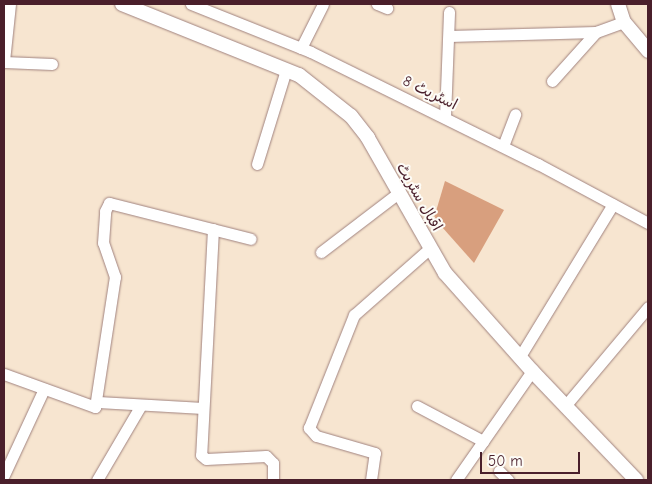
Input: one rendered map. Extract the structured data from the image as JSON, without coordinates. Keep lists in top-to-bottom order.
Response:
{
  "streets": {
    "street": ["اسٹریٹ 8", "اقبال سٹریٹ"]
  },
  "scale_bar": "50 m"
}
